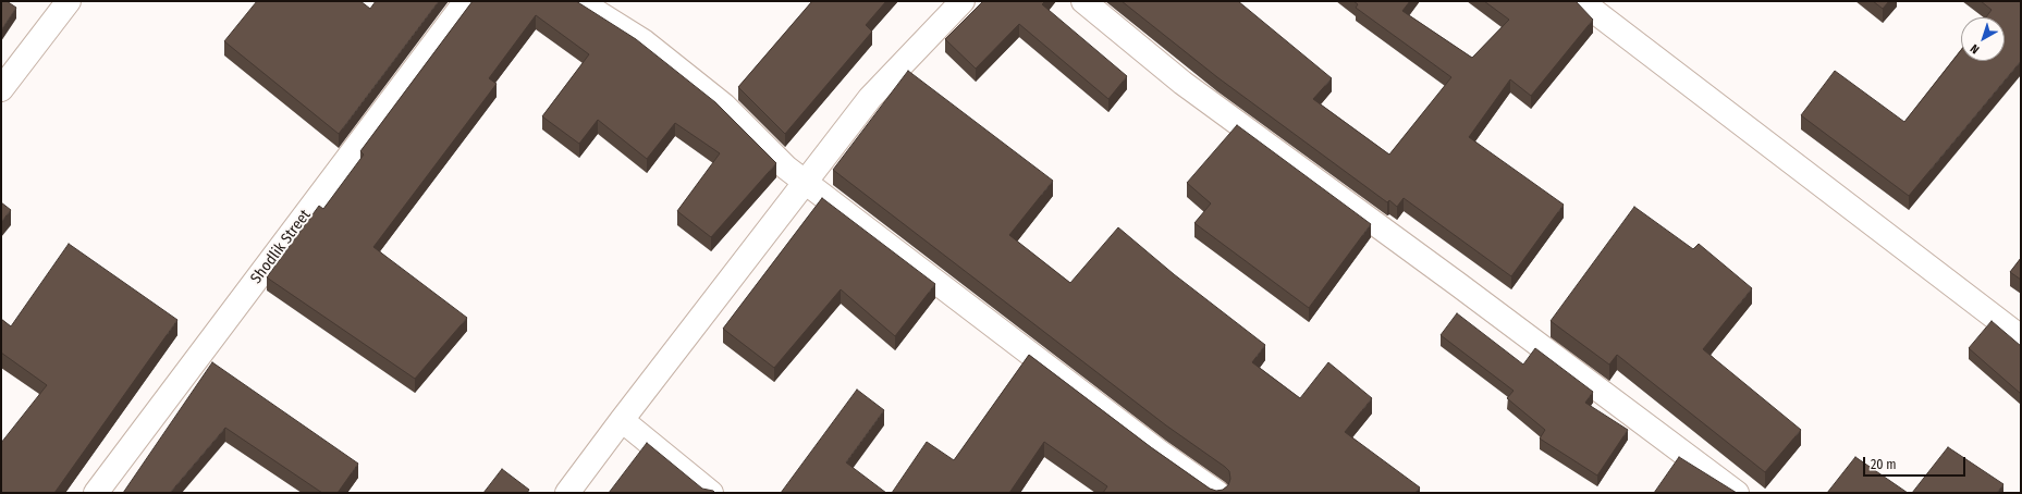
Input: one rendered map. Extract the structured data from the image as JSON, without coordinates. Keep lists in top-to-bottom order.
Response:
{
  "streets": {
    "street": ["Shodlik Street"]
  },
  "scale_bar": "20 m",
  "north": "bottom left"
}
